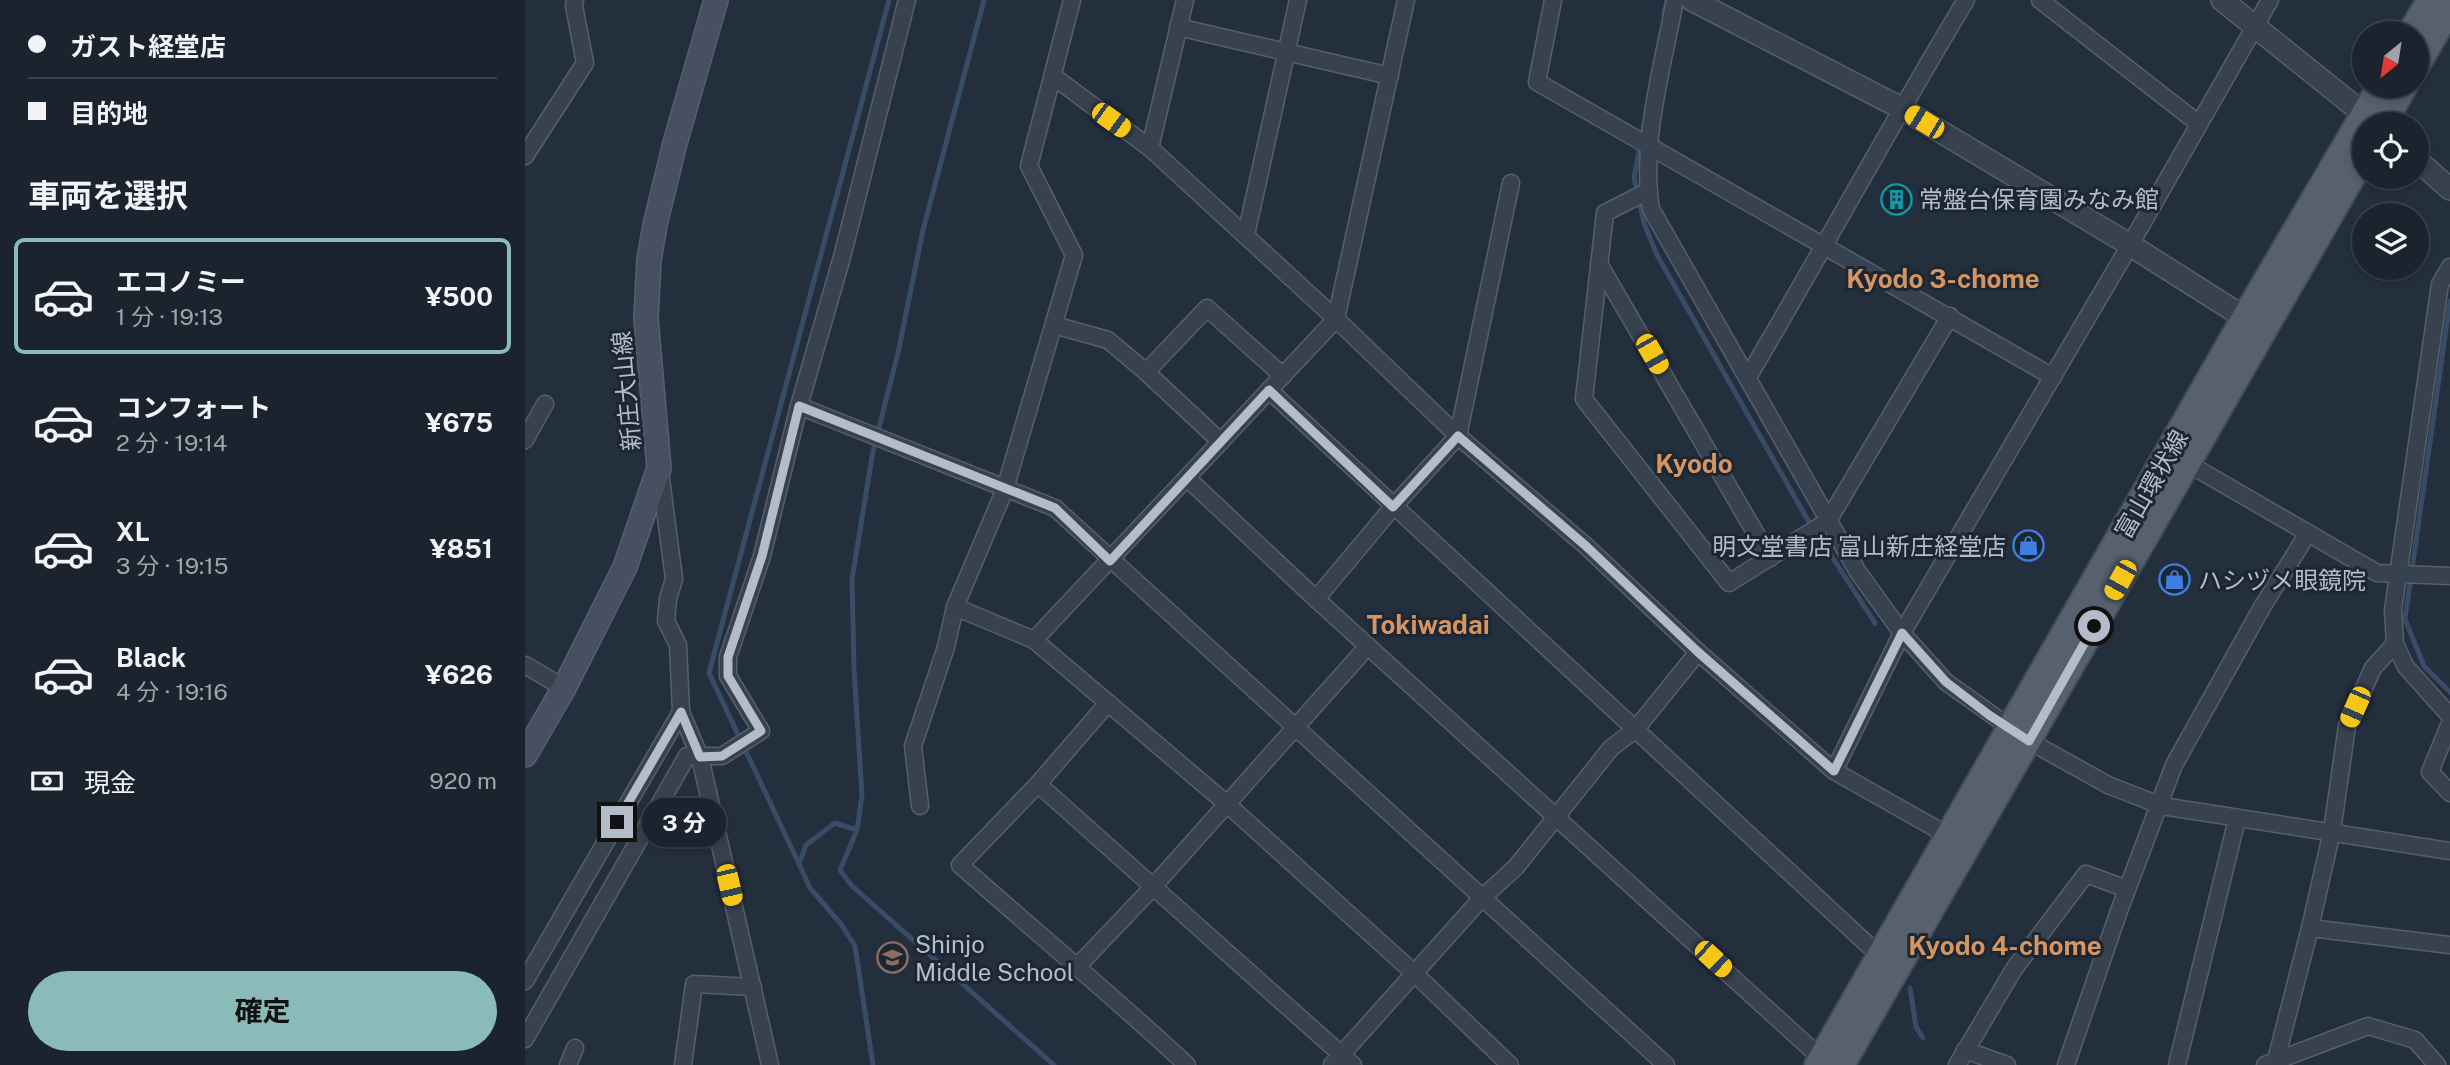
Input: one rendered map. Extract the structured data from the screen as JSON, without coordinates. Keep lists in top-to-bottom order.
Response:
{
  "streets": {
    "main road": ["新庄大山線", "富山環状線"]
  },
  "districts": [
    "Kyodo 3-chome",
    "Kyodo",
    "Tokiwadai",
    "Kyodo 4-chome"
  ],
  "places": {
    "building": ["常盤台保育園みなみ館"],
    "shop": ["明文堂書店 富山新庄経堂店", "ハシヅメ眼鏡院"],
    "school or university": ["Shinjo Middle School"]
  },
  "north": "bottom left",
  "page": {
    "banner": ["ガスト経堂店", "目的地"],
    "heading": "車両を選択",
    "list": [
      {
        "name": "エコノミー",
        "note": "1 分 · 19:13",
        "value": "¥500"
      },
      {
        "name": "コンフォート",
        "note": "2 分 · 19:14",
        "value": "¥675"
      },
      {
        "name": "XL",
        "note": "3 分 · 19:15",
        "value": "¥851"
      },
      {
        "name": "Black",
        "note": "4 分 · 19:16",
        "value": "¥626"
      }
    ],
    "pay": ["現金", "920 m"],
    "bubble": "3 分",
    "buttons": "確定"
  }
}
